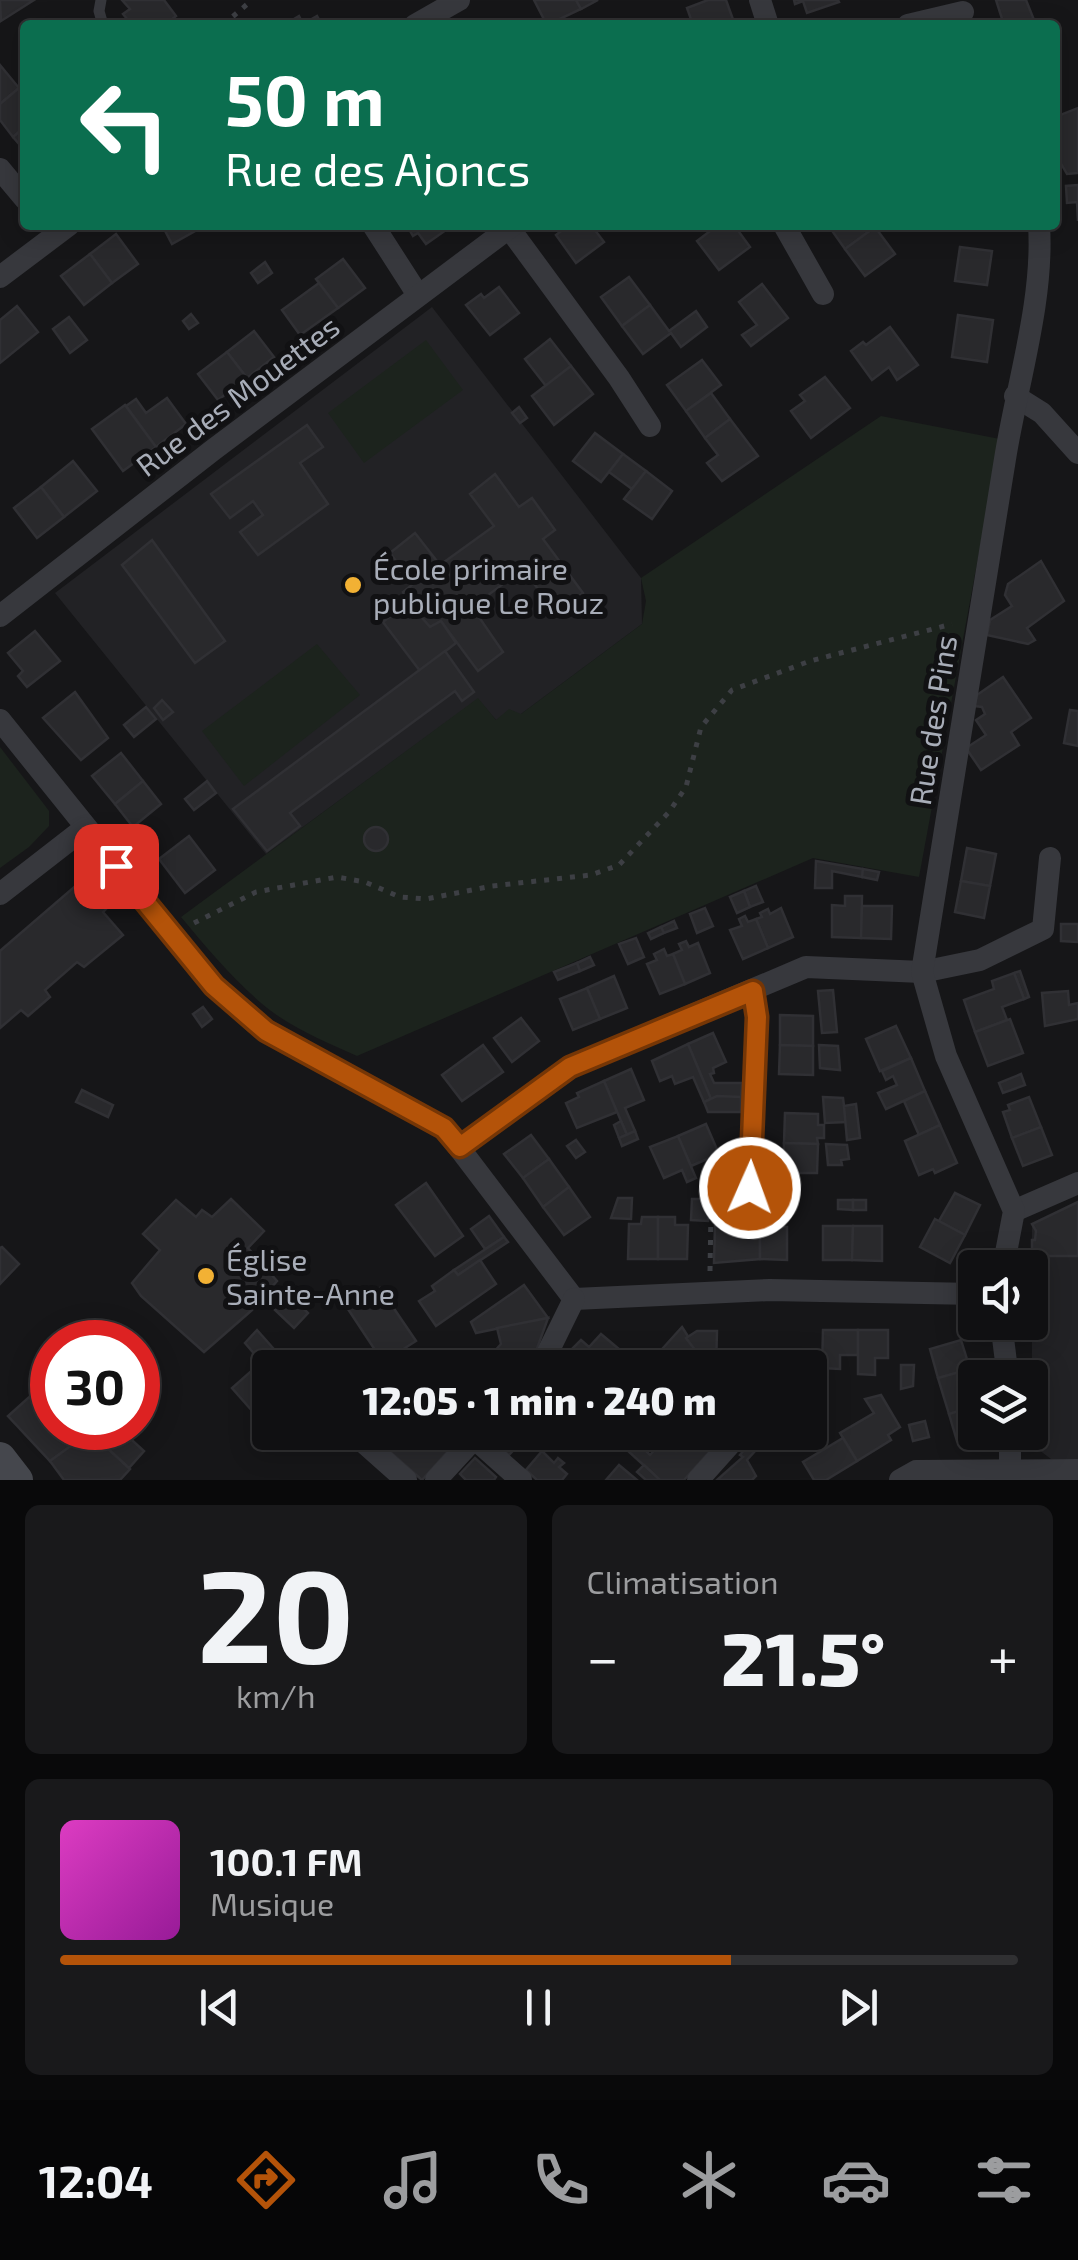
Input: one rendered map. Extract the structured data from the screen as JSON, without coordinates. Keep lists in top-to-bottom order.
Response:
{
  "streets": {
    "street": ["Rue des Mouettes", "Rue des Pins"]
  },
  "places": ["École primaire publique Le Rouz", "Église Sainte-Anne"],
  "page": {
    "turn": ["50 m", "Rue des Ajoncs"],
    "limit": "30",
    "trip": "12:05 · 1 min · 240 m",
    "tile": [
      ["20", "km/h"],
      "Climatisation"
    ],
    "heat": ["−", "21.5°", "+"],
    "song": ["100.1 FM", "Musique"],
    "tabs": "12:04"
  }
}
